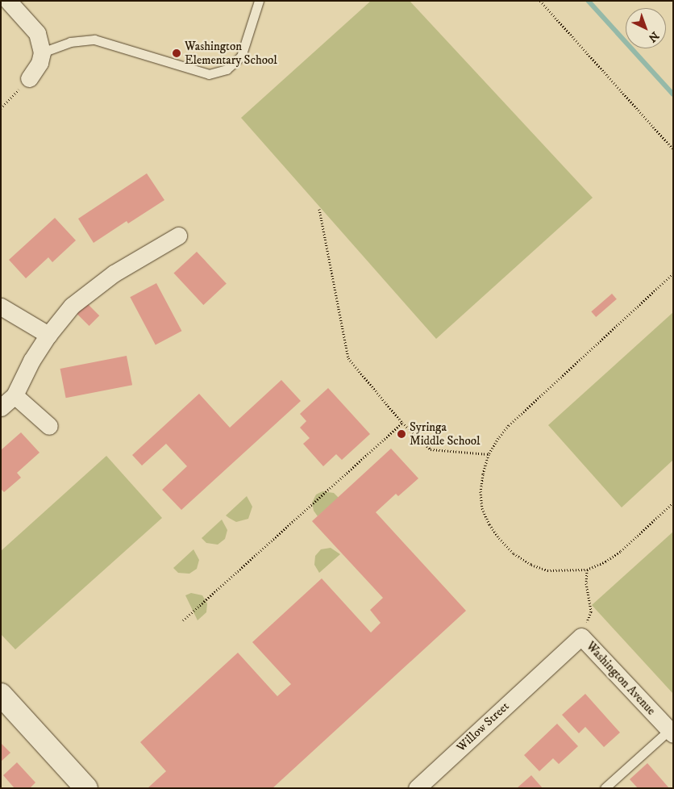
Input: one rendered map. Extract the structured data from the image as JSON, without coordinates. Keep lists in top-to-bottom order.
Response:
{
  "streets": {
    "street": ["Washington Avenue", "Willow Street"]
  },
  "crossings": [
    ["Washington Avenue", "Willow Street"]
  ],
  "places": ["Washington Elementary School", "Syringa Middle School"],
  "north": "bottom right"
}
